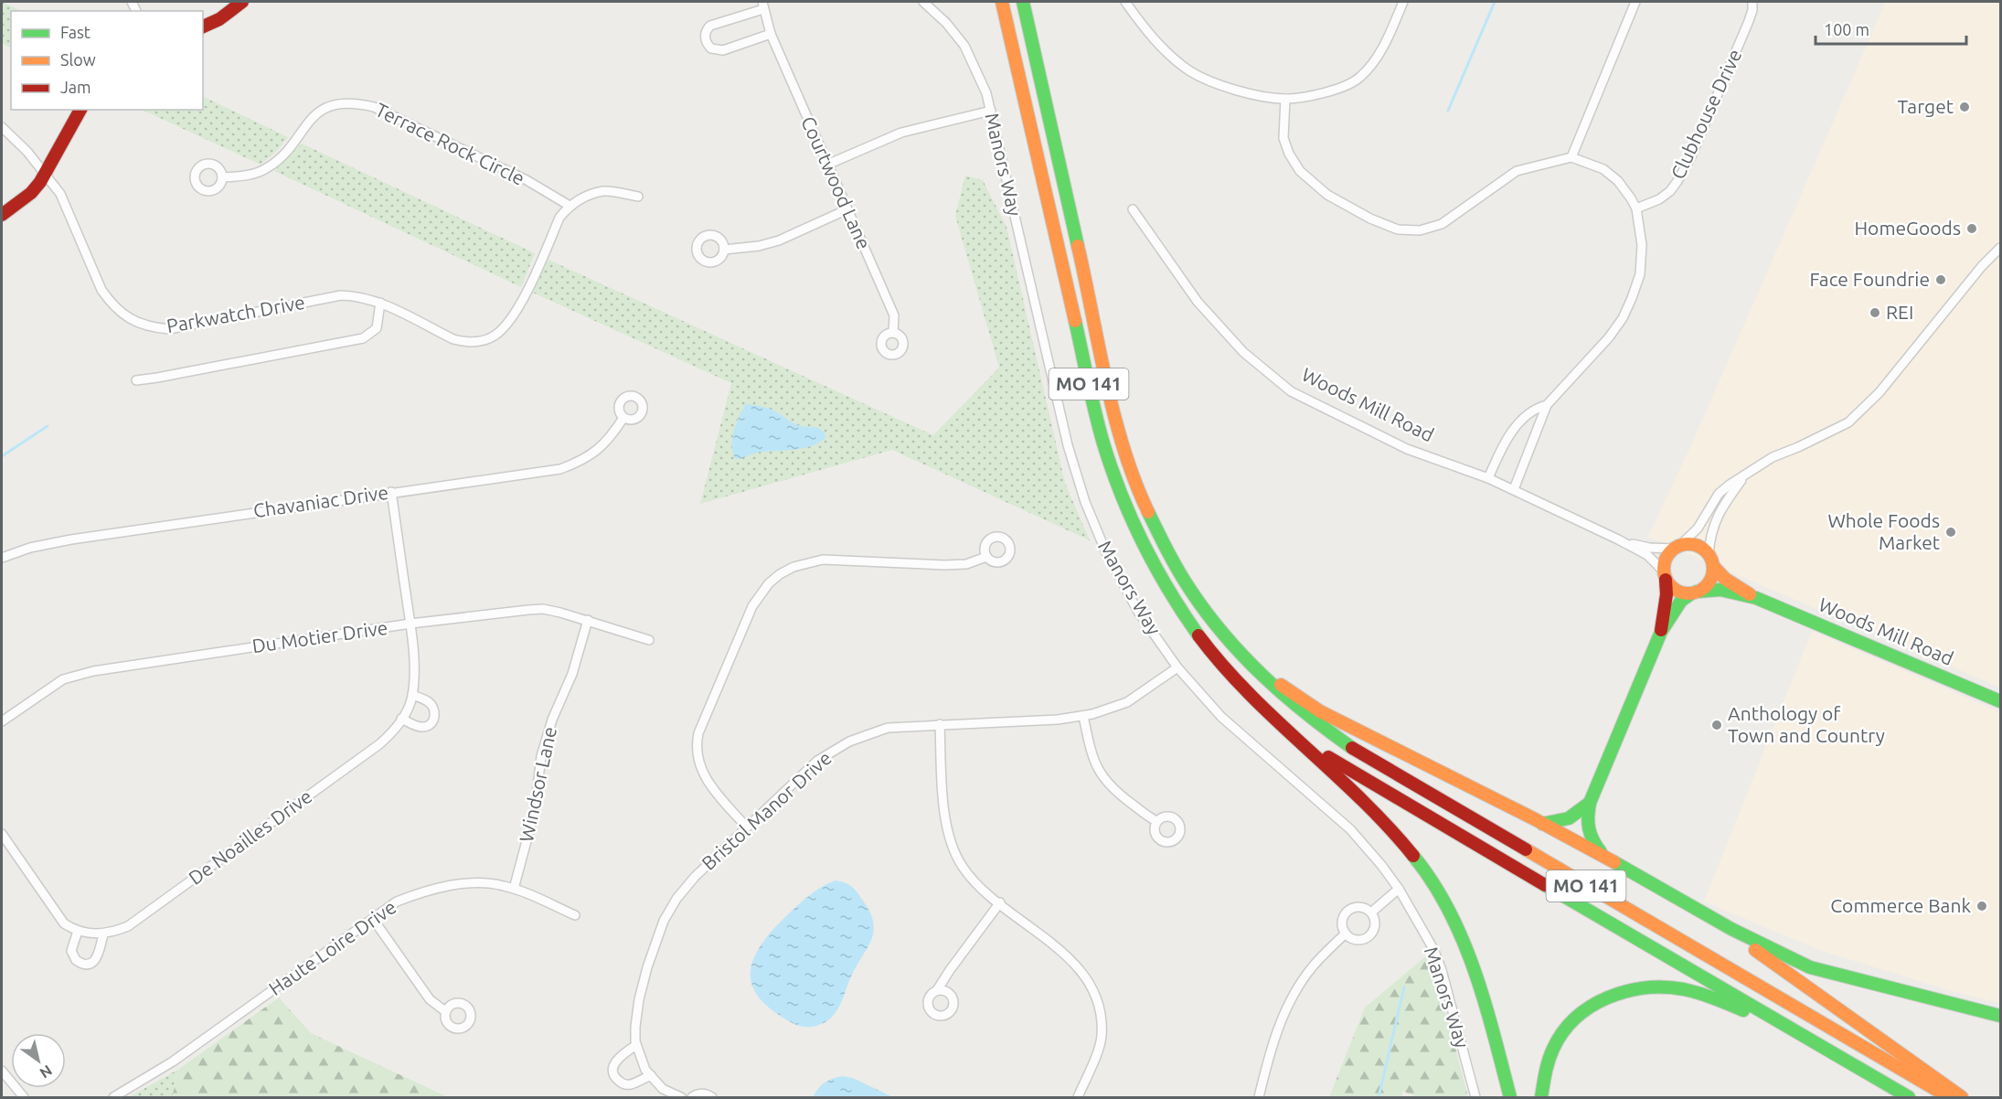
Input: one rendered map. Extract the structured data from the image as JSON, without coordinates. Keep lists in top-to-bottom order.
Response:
{
  "streets": {
    "main road": ["MO 141", "Woods Mill Road"],
    "street": [
      "Clubhouse Drive",
      "Terrace Rock Circle",
      "Manors Way",
      "Courtwood Lane",
      "Parkwatch Drive",
      "Chavaniac Drive",
      "Du Motier Drive",
      "Windsor Lane",
      "Bristol Manor Drive",
      "De Noailles Drive",
      "Haute Loire Drive"
    ]
  },
  "crossings": [
    ["Terrace Rock Circle", "Parkwatch Drive"],
    ["Manors Way", "Bristol Manor Drive"],
    ["Chavaniac Drive", "De Noailles Drive"],
    ["Du Motier Drive", "Windsor Lane"],
    ["Du Motier Drive", "De Noailles Drive"],
    ["Windsor Lane", "Haute Loire Drive"]
  ],
  "places": [
    "Target",
    "HomeGoods",
    "Face Foundrie",
    "REI",
    "Whole Foods Market",
    "Anthology of Town and Country",
    "Commerce Bank"
  ],
  "legend": ["Fast", "Slow", "Jam"],
  "scale_bar": "100 m",
  "north": "bottom right"
}
